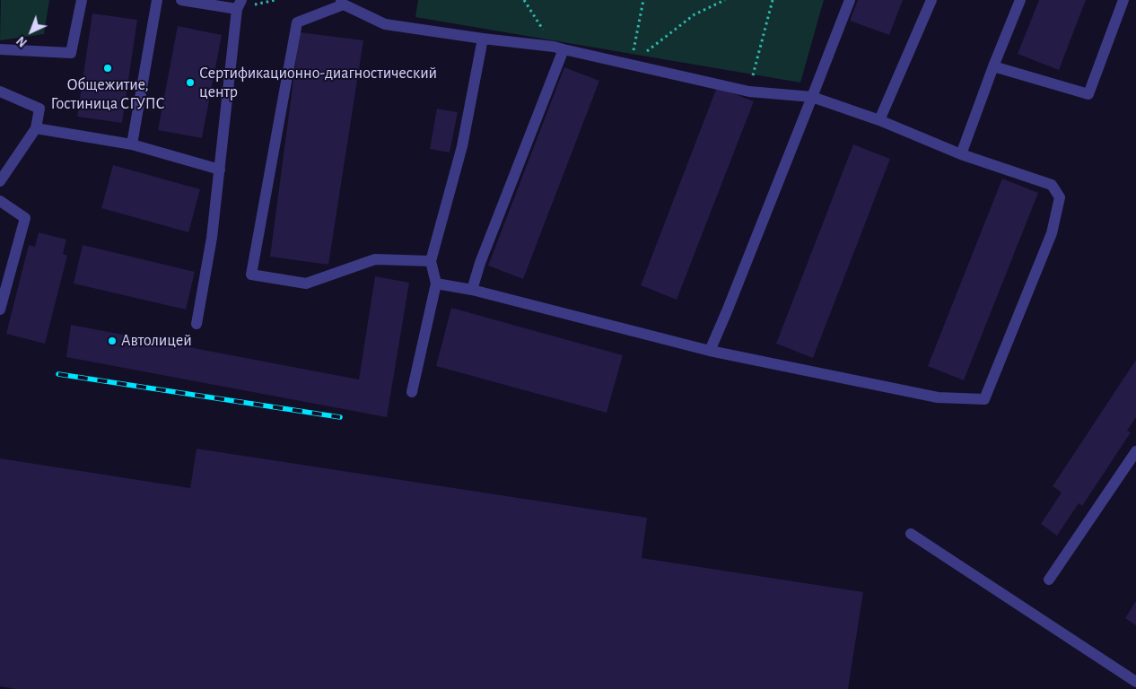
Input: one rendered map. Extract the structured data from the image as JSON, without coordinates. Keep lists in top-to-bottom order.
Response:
{
  "places": ["Общежитие, Гостиница СГУПС", "Сертификационно-диагностический центр", "Автолицей"],
  "north": "bottom left"
}
